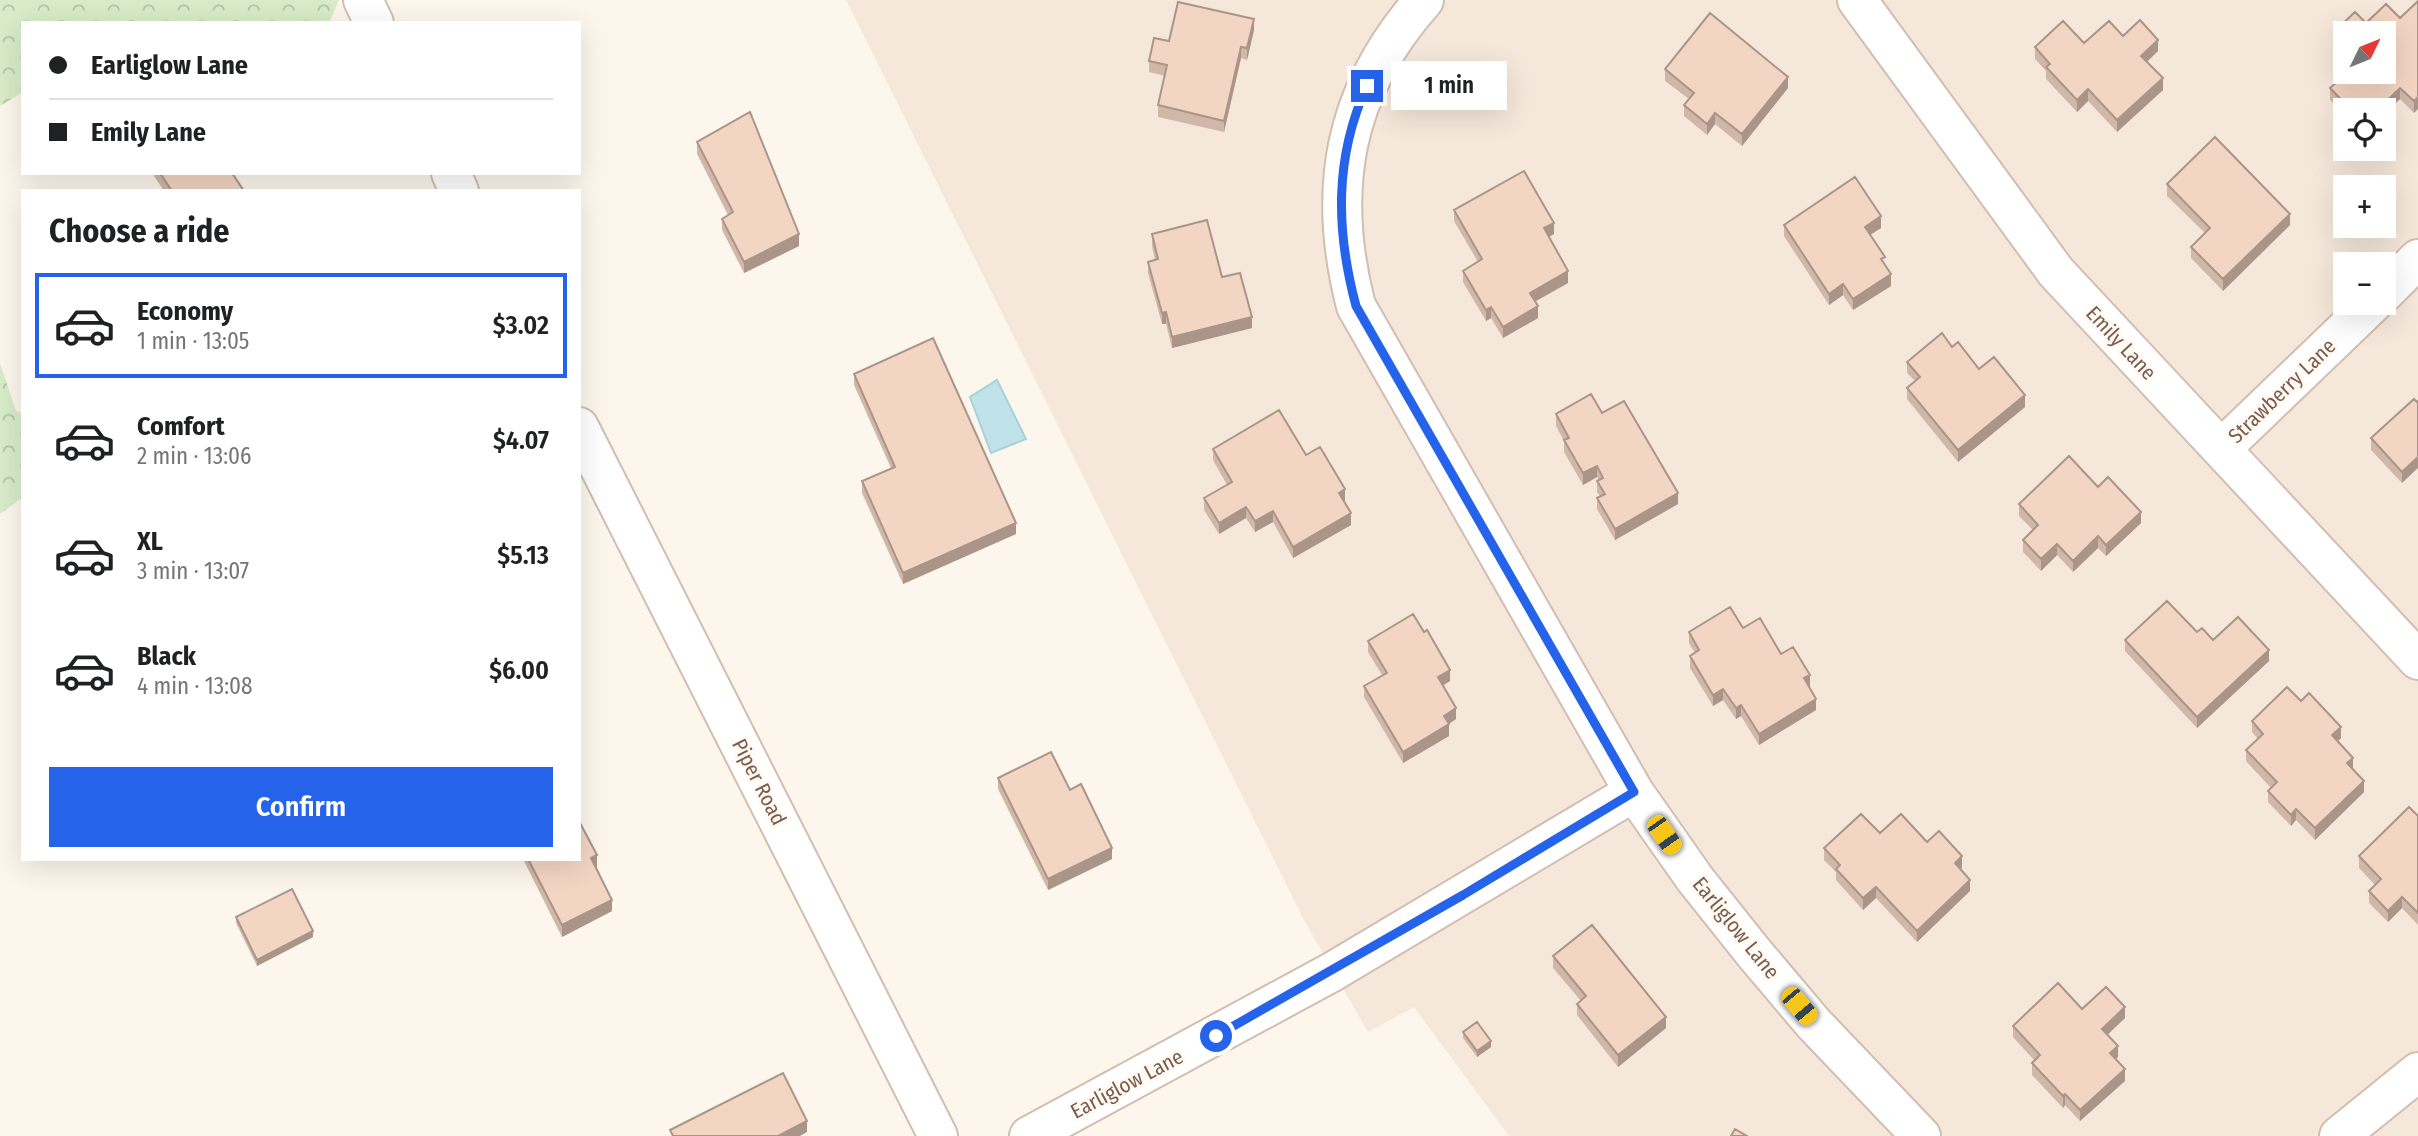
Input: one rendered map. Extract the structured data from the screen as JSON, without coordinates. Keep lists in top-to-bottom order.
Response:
{
  "streets": {
    "street": [
      "Emily Lane",
      "Strawberry Lane",
      "Piper Road",
      "Earliglow Lane"
    ]
  },
  "crossings": [
    ["Emily Lane", "Strawberry Lane"]
  ],
  "north": "top right",
  "page": {
    "map_buttons": ["+", "−"],
    "banner": ["Earliglow Lane", "Emily Lane"],
    "bubble": "1 min",
    "heading": "Choose a ride",
    "list": [
      {
        "name": "Economy",
        "note": "1 min · 13:05",
        "value": "$3.02"
      },
      {
        "name": "Comfort",
        "note": "2 min · 13:06",
        "value": "$4.07"
      },
      {
        "name": "XL",
        "note": "3 min · 13:07",
        "value": "$5.13"
      },
      {
        "name": "Black",
        "note": "4 min · 13:08",
        "value": "$6.00"
      }
    ],
    "buttons": "Confirm"
  }
}
